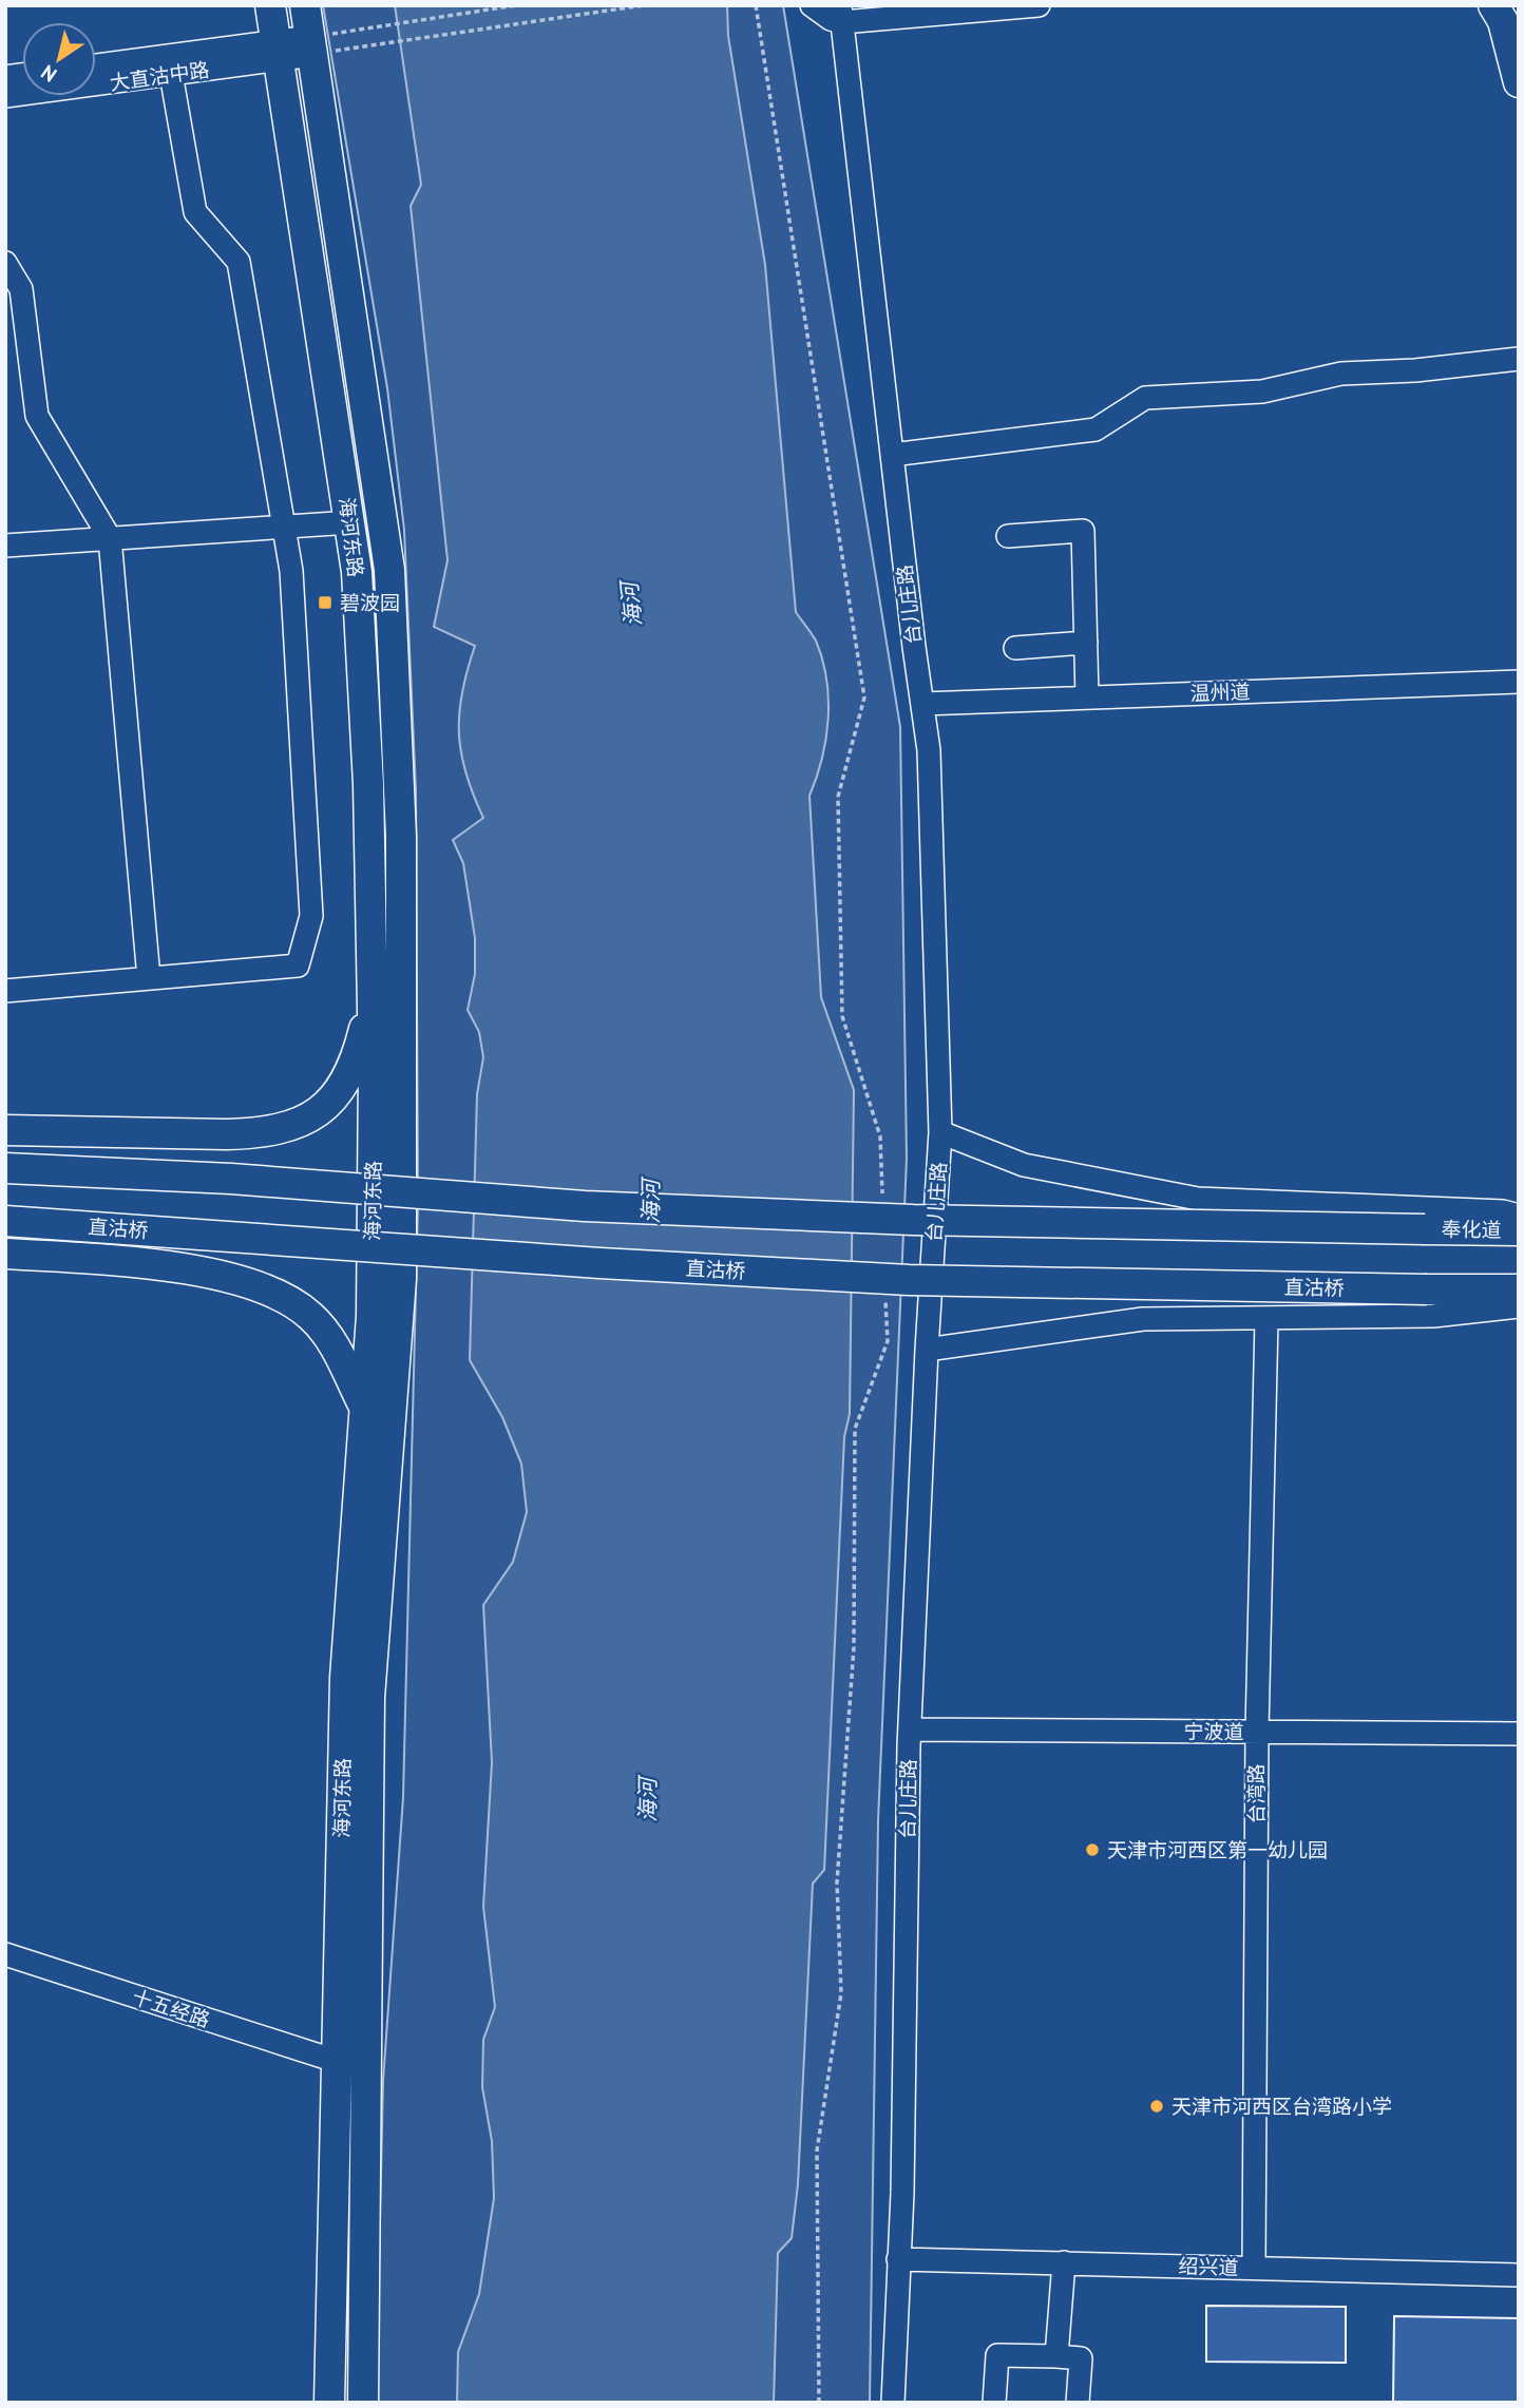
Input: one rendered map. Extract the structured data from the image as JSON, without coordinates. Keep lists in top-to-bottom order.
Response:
{
  "streets": {
    "main road": ["海河东路", "直沽桥", "奉化道"],
    "street": [
      "大直沽中路",
      "台儿庄路",
      "温州道",
      "宁波道",
      "台湾路",
      "十五经路",
      "绍兴道"
    ]
  },
  "crossings": [
    ["大直沽中路", "海河东路"],
    ["海河东路", "十五经路"],
    ["台儿庄路", "温州道"],
    ["台儿庄路", "宁波道"],
    ["台儿庄路", "绍兴道"],
    ["宁波道", "台湾路"],
    ["台湾路", "绍兴道"]
  ],
  "water": ["海河"],
  "places": {
    "transit": ["碧波园"],
    "other": ["天津市河西区第一幼儿园", "天津市河西区台湾路小学"]
  },
  "north": "bottom left"
}
